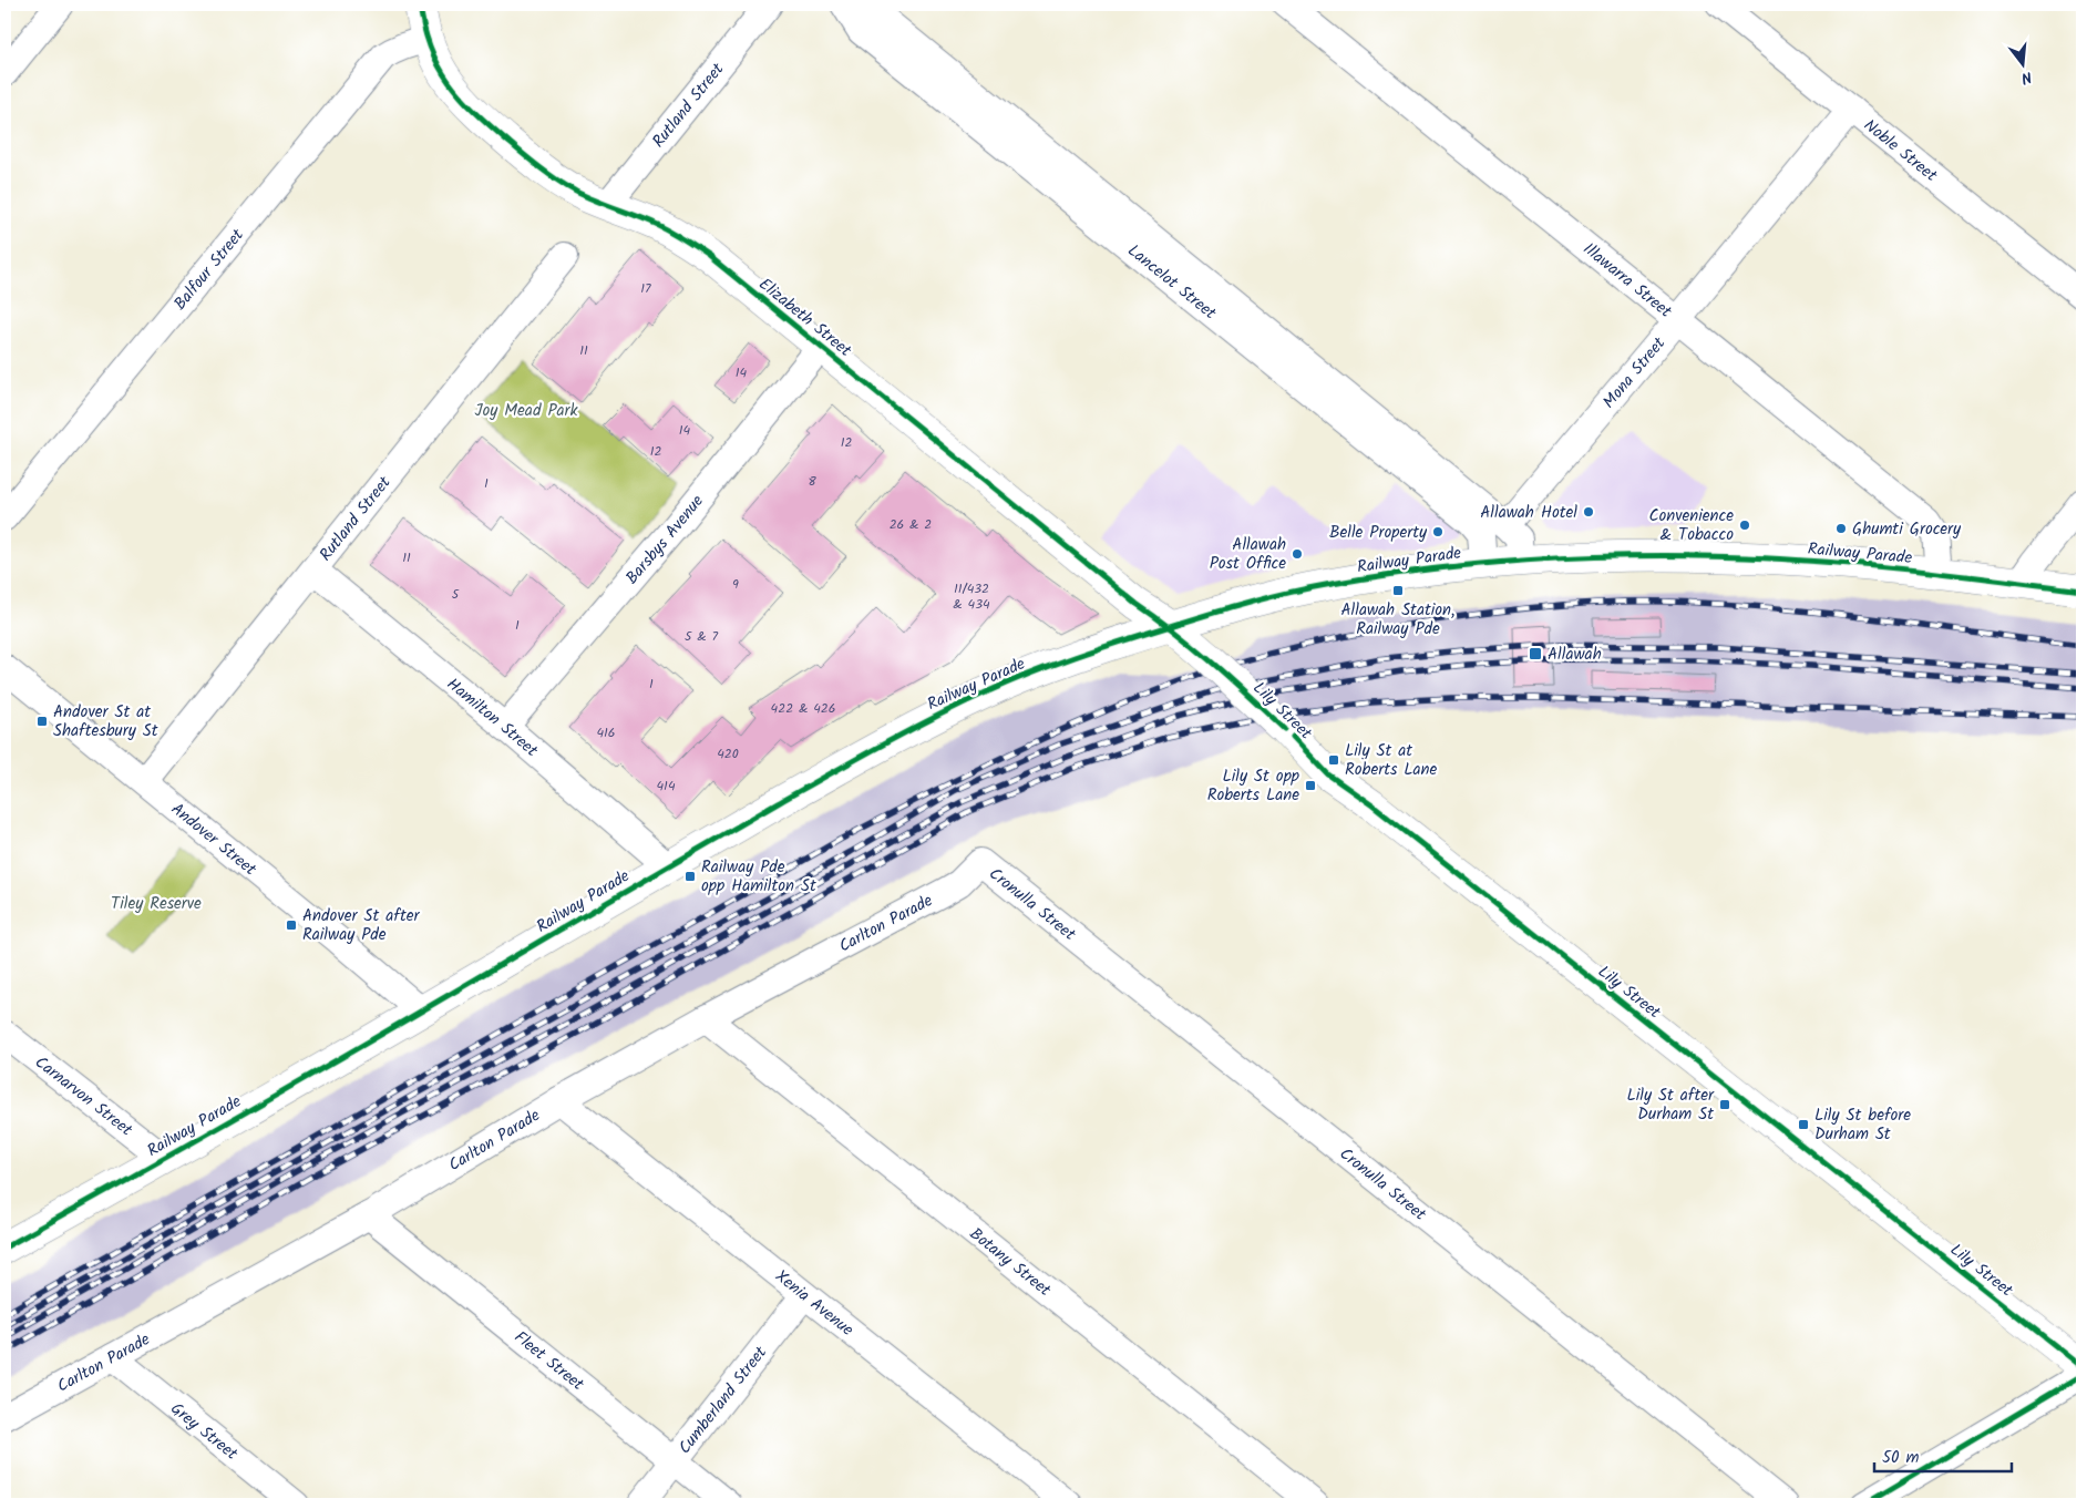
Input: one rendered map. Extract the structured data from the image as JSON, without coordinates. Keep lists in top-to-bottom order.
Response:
{
  "streets": {
    "main road": ["Elizabeth Street", "Railway Parade", "Lily Street"],
    "street": [
      "Rutland Street",
      "Noble Street",
      "Balfour Street",
      "Lancelot Street",
      "Illawarra Street",
      "Mona Street",
      "Barsbys Avenue",
      "Hamilton Street",
      "Andover Street",
      "Cronulla Street",
      "Carlton Parade",
      "Carnarvon Street",
      "Botany Street",
      "Xenia Avenue",
      "Fleet Street",
      "Cumberland Street",
      "Grey Street"
    ]
  },
  "crossings": [
    ["Rutland Street", "Elizabeth Street"],
    ["Rutland Street", "Hamilton Street"],
    ["Rutland Street", "Andover Street"],
    ["Noble Street", "Mona Street"],
    ["Balfour Street", "Elizabeth Street"],
    ["Lancelot Street", "Mona Street"],
    ["Illawarra Street", "Mona Street"],
    ["Illawarra Street", "Railway Parade"],
    ["Elizabeth Street", "Barsbys Avenue"],
    ["Elizabeth Street", "Railway Parade"],
    ["Elizabeth Street", "Lily Street"],
    ["Barsbys Avenue", "Hamilton Street"],
    ["Railway Parade", "Lily Street"],
    ["Railway Parade", "Hamilton Street"],
    ["Railway Parade", "Andover Street"],
    ["Railway Parade", "Carnarvon Street"],
    ["Cronulla Street", "Carlton Parade"],
    ["Carlton Parade", "Botany Street"],
    ["Carlton Parade", "Xenia Avenue"],
    ["Carlton Parade", "Fleet Street"],
    ["Carlton Parade", "Grey Street"],
    ["Xenia Avenue", "Cumberland Street"],
    ["Fleet Street", "Cumberland Street"]
  ],
  "parks": ["Joy Mead Park", "Tiley Reserve"],
  "places": {
    "other": [
      "Allawah Hotel",
      "Convenience & Tobacco",
      "Ghumti Grocery",
      "Belle Property",
      "Allawah Post Office"
    ],
    "transit": [
      "Allawah Station, Railway Pde",
      "Allawah",
      "Andover St at Shaftesbury St",
      "Lily St at Roberts Lane",
      "Lily St opp Roberts Lane",
      "Railway Pde opp Hamilton St",
      "Andover St after Railway Pde",
      "Lily St after Durham St",
      "Lily St before Durham St"
    ]
  },
  "house_numbers": [
    "17",
    "11",
    "14",
    "14",
    "12",
    "12",
    "8",
    "1",
    "26 & 2",
    "11",
    "9",
    "11/432 & 434",
    "5",
    "1",
    "5 & 7",
    "1",
    "422 & 426",
    "416",
    "420",
    "414"
  ],
  "scale_bar": "50 m",
  "north": "bottom"
}
